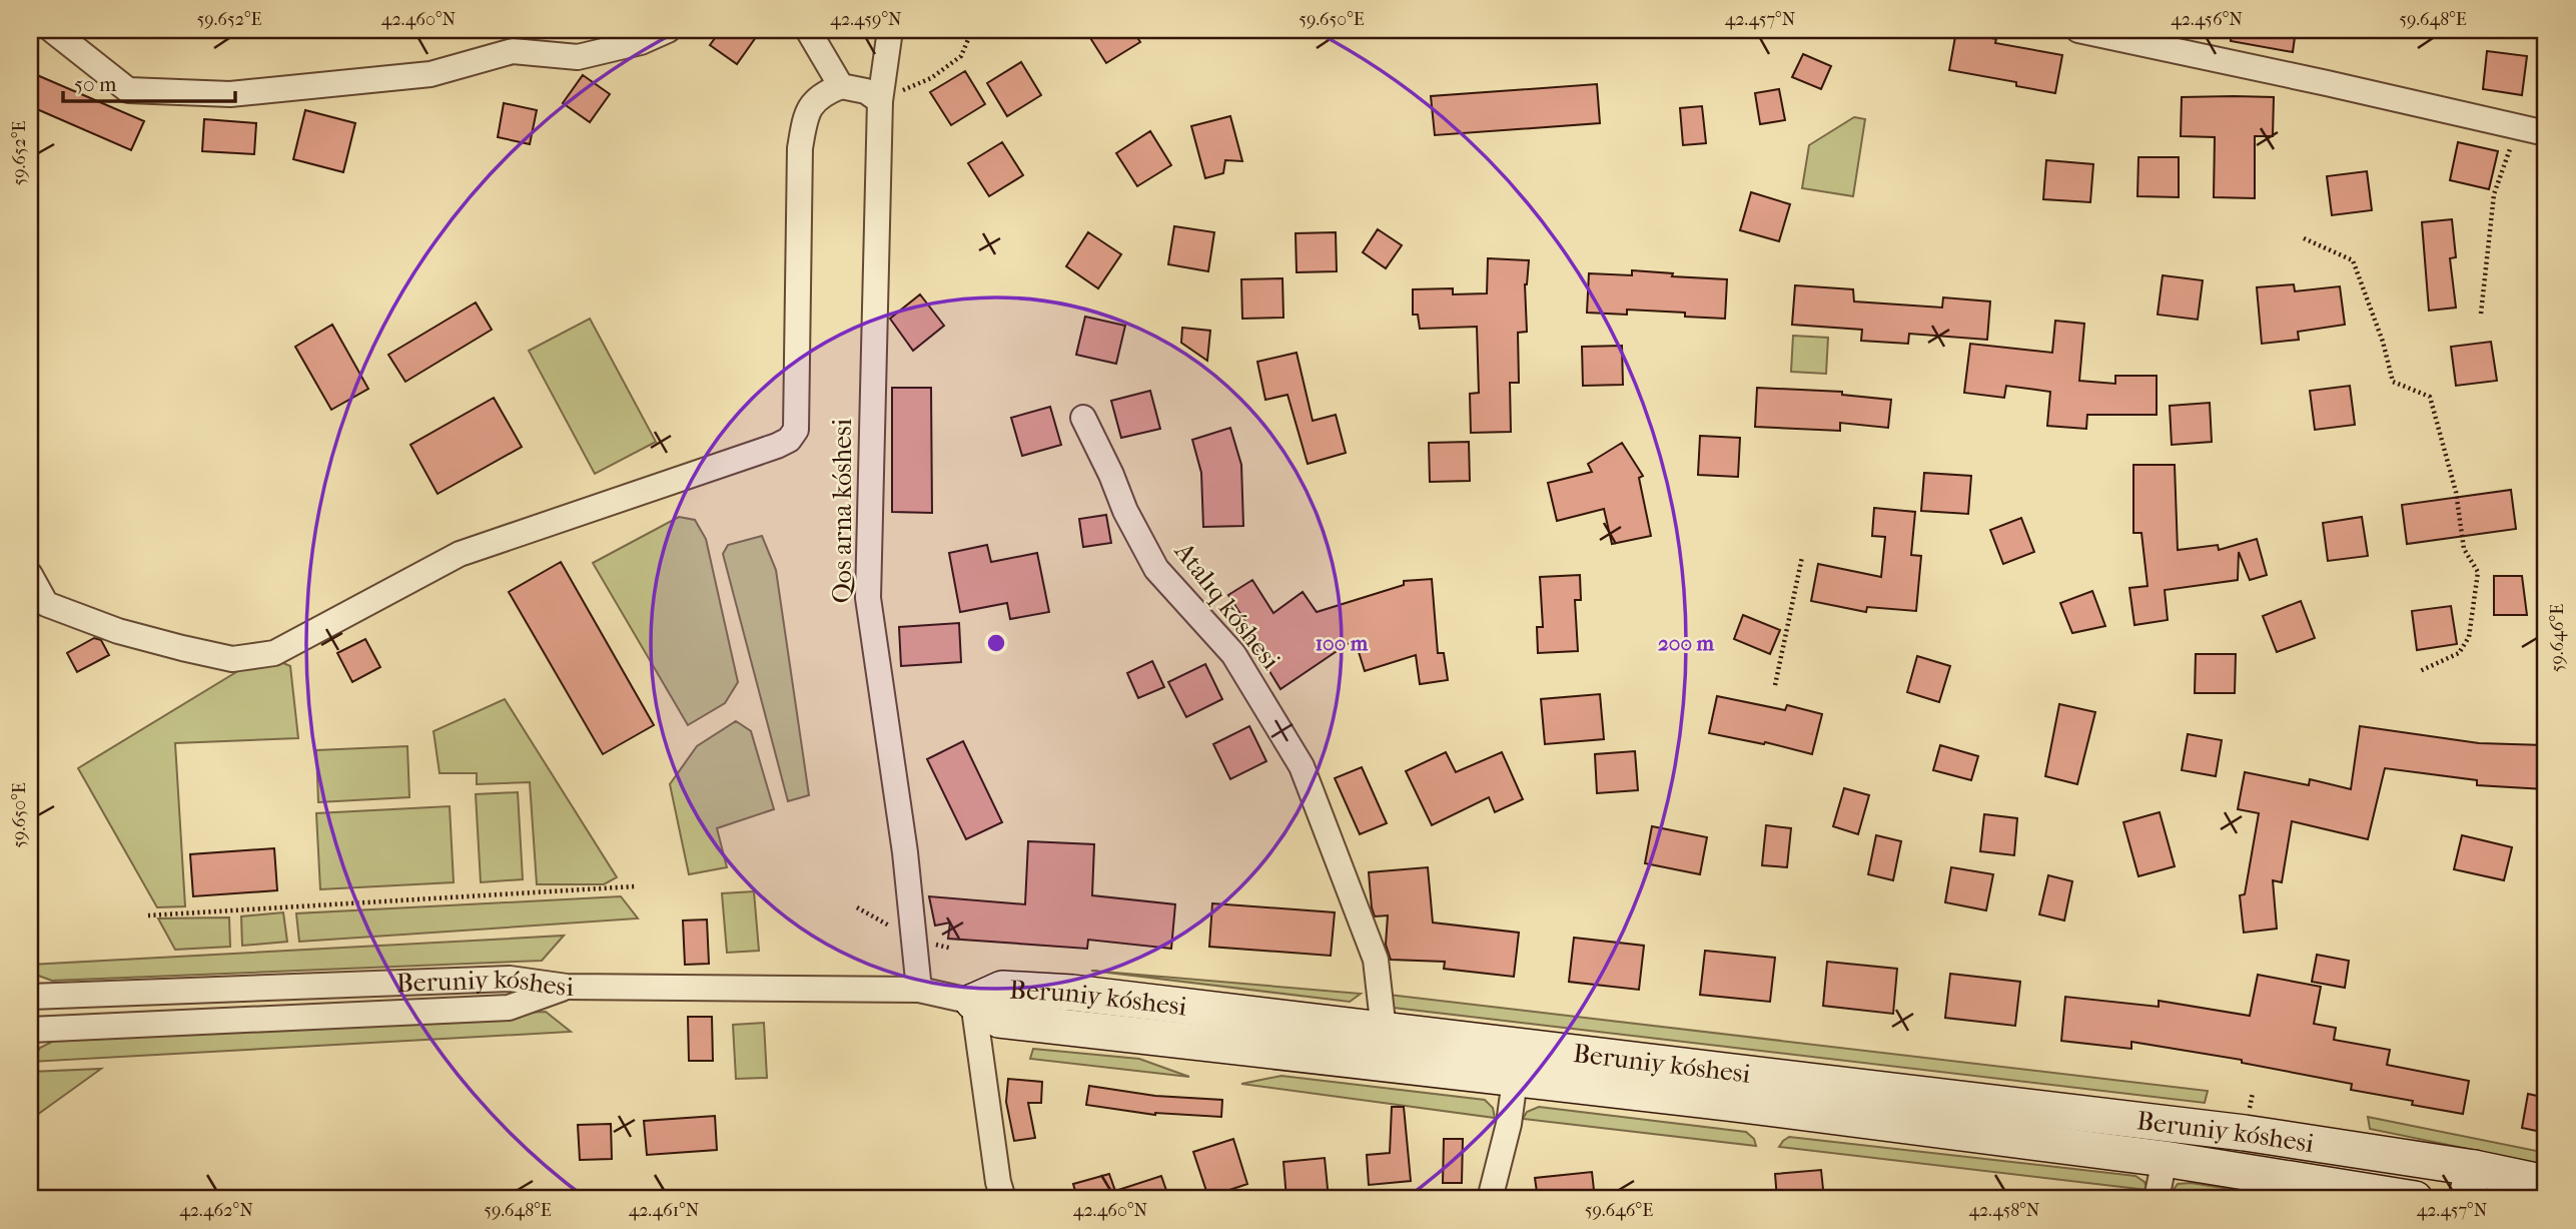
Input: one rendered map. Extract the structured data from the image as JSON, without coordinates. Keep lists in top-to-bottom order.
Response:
{
  "streets": {
    "street": ["Qos arna kóshesi", "Atalıq kóshesi", "Beruniy kóshesi"]
  },
  "crossings": [
    ["Atalıq kóshesi", "Beruniy kóshesi"]
  ],
  "scale_bar": "50 m",
  "coordinates": [
    "59.652°E",
    "42.460°N",
    "42.459°N",
    "59.650°E",
    "42.457°N",
    "42.456°N",
    "59.648°E",
    "59.646°E",
    "42.462°N",
    "42.461°N",
    "42.458°N"
  ],
  "rings": ["100 m", "200 m"]
}
